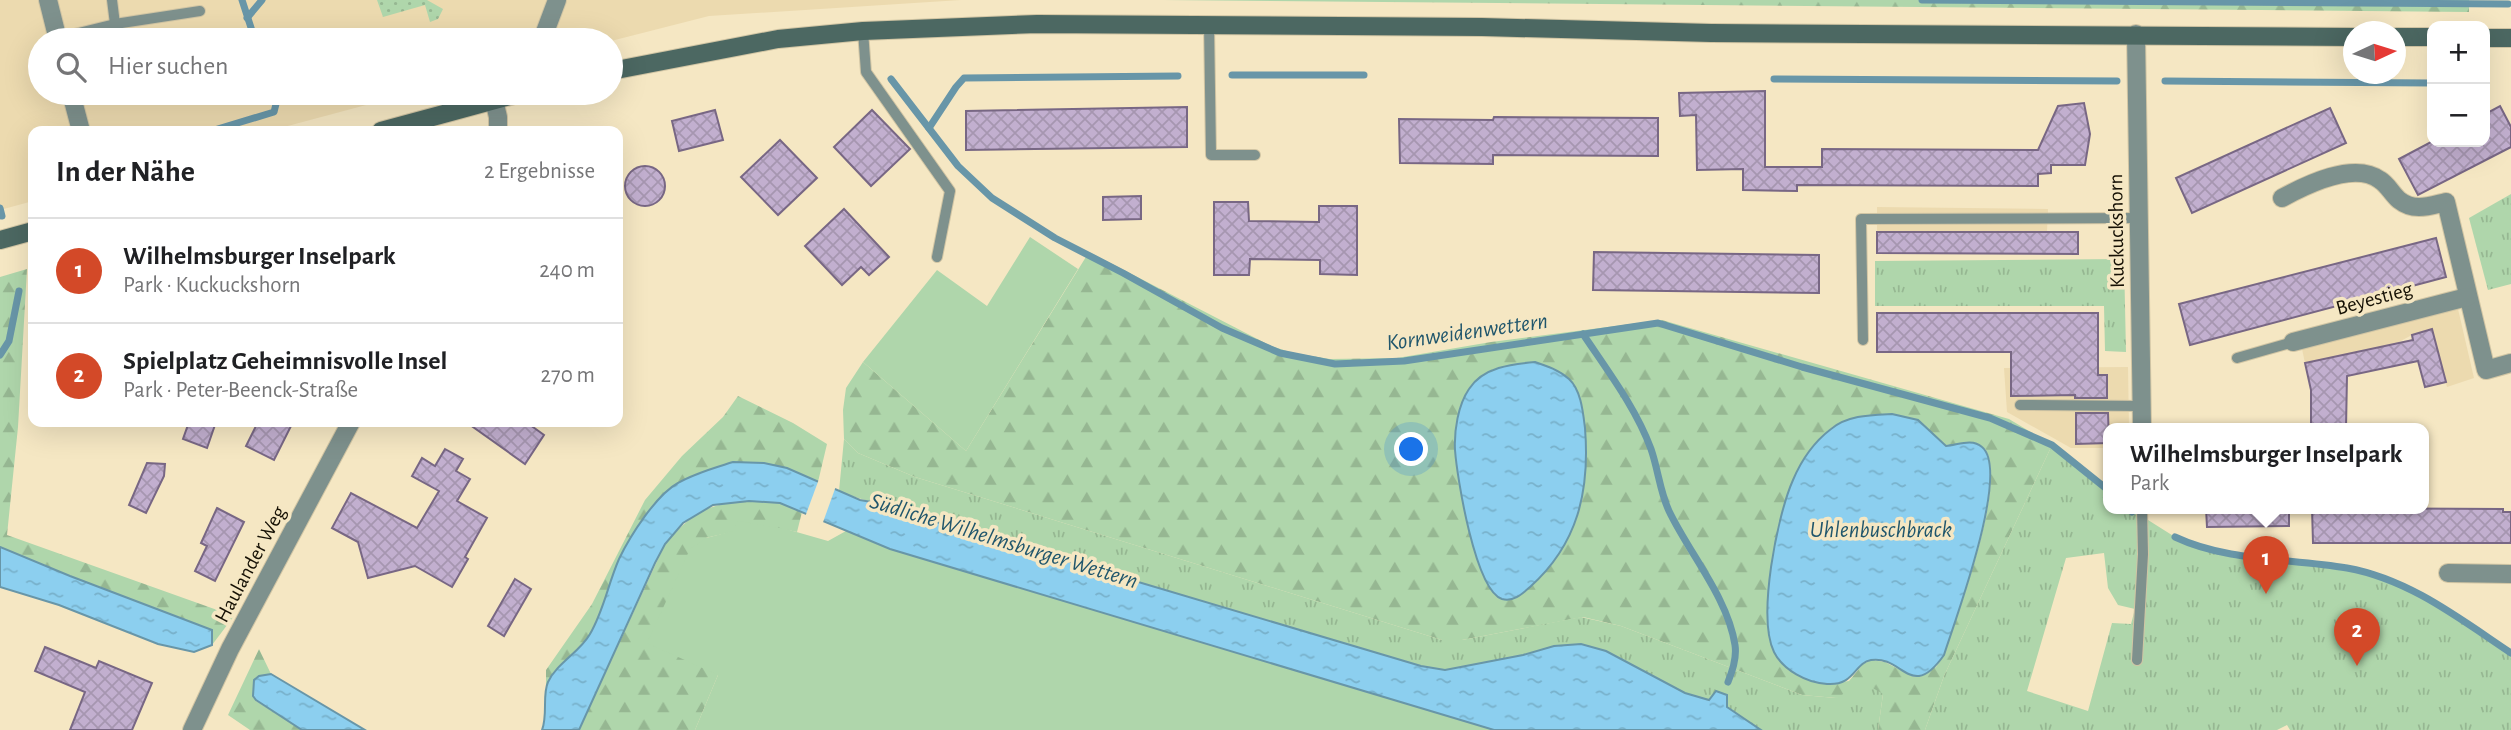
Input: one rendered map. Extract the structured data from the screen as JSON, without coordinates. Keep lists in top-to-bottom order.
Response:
{
  "streets": {
    "street": ["Kuckuckshorn", "Beyestieg", "Haulander Weg"]
  },
  "water": ["Kornweidenwettern", "Uhlenbuschbrack", "Südliche Wilhelmsburger Wettern"],
  "north": "right",
  "page": {
    "map_buttons": ["+", "−"],
    "search": "Hier suchen",
    "heading": ["In der Nähe", "2 Ergebnisse"],
    "list": [
      {
        "mark": "1",
        "name": "Wilhelmsburger Inselpark",
        "note": "Park · Kuckuckshorn",
        "value": "240 m"
      },
      {
        "mark": "2",
        "name": "Spielplatz Geheimnisvolle Insel",
        "note": "Park · Peter-Beenck-Straße",
        "value": "270 m"
      }
    ],
    "popup": ["Wilhelmsburger Inselpark", "Park"],
    "pins": ["1", "2"]
  }
}
